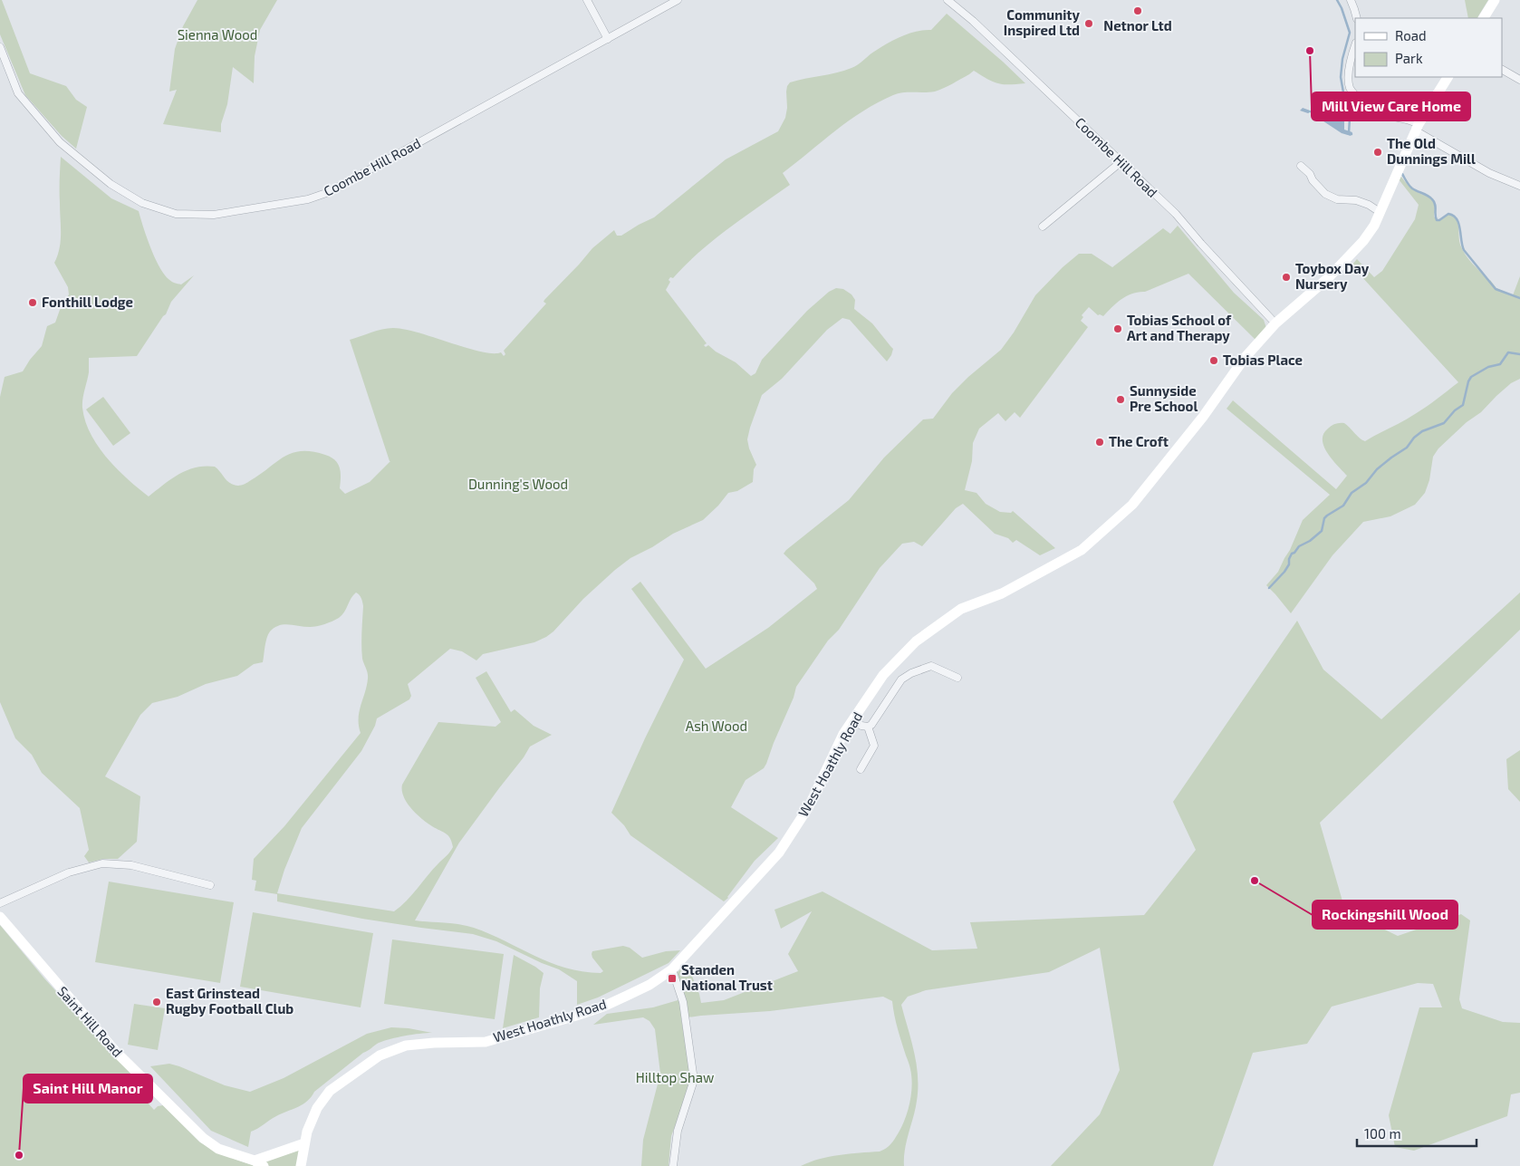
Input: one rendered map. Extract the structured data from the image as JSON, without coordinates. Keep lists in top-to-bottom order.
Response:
{
  "streets": {
    "street": ["Coombe Hill Road", "West Hoathly Road", "Saint Hill Road"]
  },
  "crossings": [
    ["Coombe Hill Road", "West Hoathly Road"]
  ],
  "parks": [
    "Sienna Wood",
    "Dunning's Wood",
    "Ash Wood",
    "Hilltop Shaw"
  ],
  "places": {
    "other": [
      "Netnor Ltd",
      "Community Inspired Ltd",
      "Mill View Care Home",
      "The Old Dunnings Mill",
      "Toybox Day Nursery",
      "Fonthill Lodge",
      "Tobias School of Art and Therapy",
      "Tobias Place",
      "Sunnyside Pre School",
      "The Croft",
      "Rockingshill Wood",
      "East Grinstead Rugby Football Club",
      "Saint Hill Manor"
    ],
    "transit": ["Standen National Trust"]
  },
  "legend": ["Road", "Park"],
  "scale_bar": "100 m"
}
